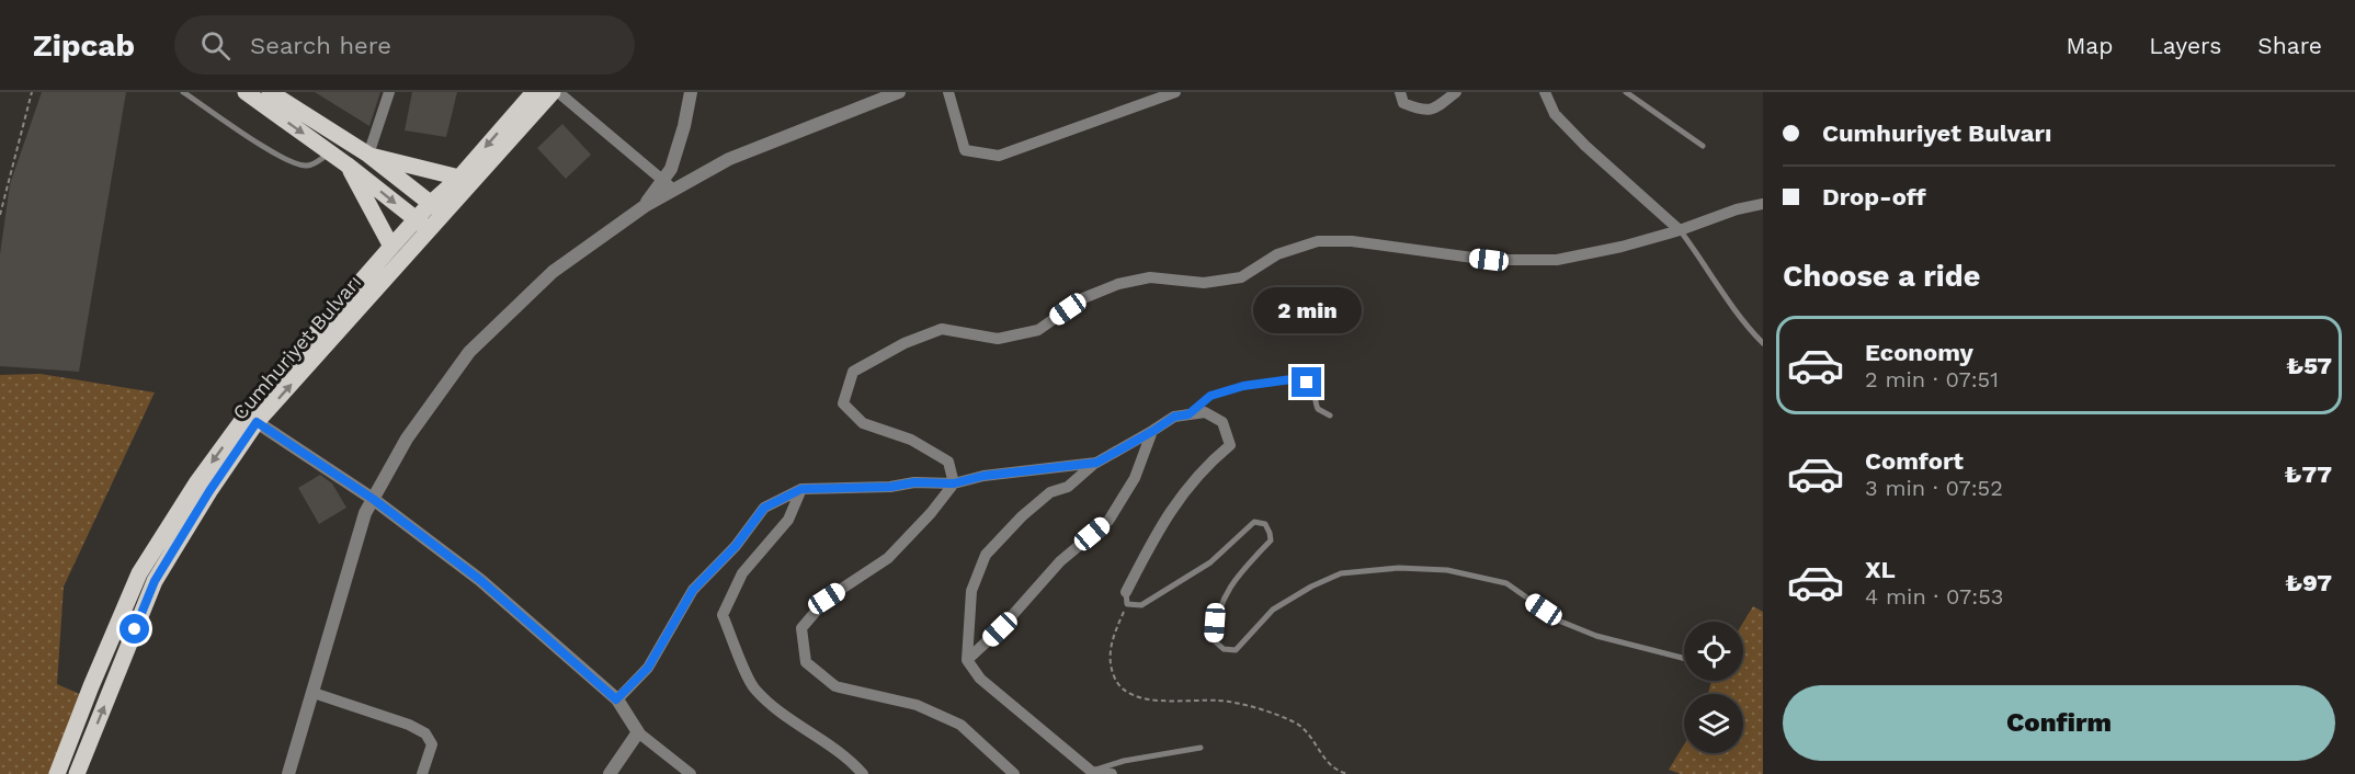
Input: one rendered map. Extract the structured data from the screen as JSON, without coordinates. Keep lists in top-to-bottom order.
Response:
{
  "streets": {
    "main road": ["Cumhuriyet Bulvarı"]
  },
  "page": {
    "header": "Zipcab",
    "search": "Search here",
    "nav": ["Map", "Layers", "Share"],
    "banner": ["Cumhuriyet Bulvarı", "Drop-off"],
    "heading": "Choose a ride",
    "bubble": "2 min",
    "list": [
      {
        "name": "Economy",
        "note": "2 min · 07:51",
        "value": "₺57"
      },
      {
        "name": "Comfort",
        "note": "3 min · 07:52",
        "value": "₺77"
      },
      {
        "name": "XL",
        "note": "4 min · 07:53",
        "value": "₺97"
      }
    ],
    "buttons": "Confirm"
  }
}
